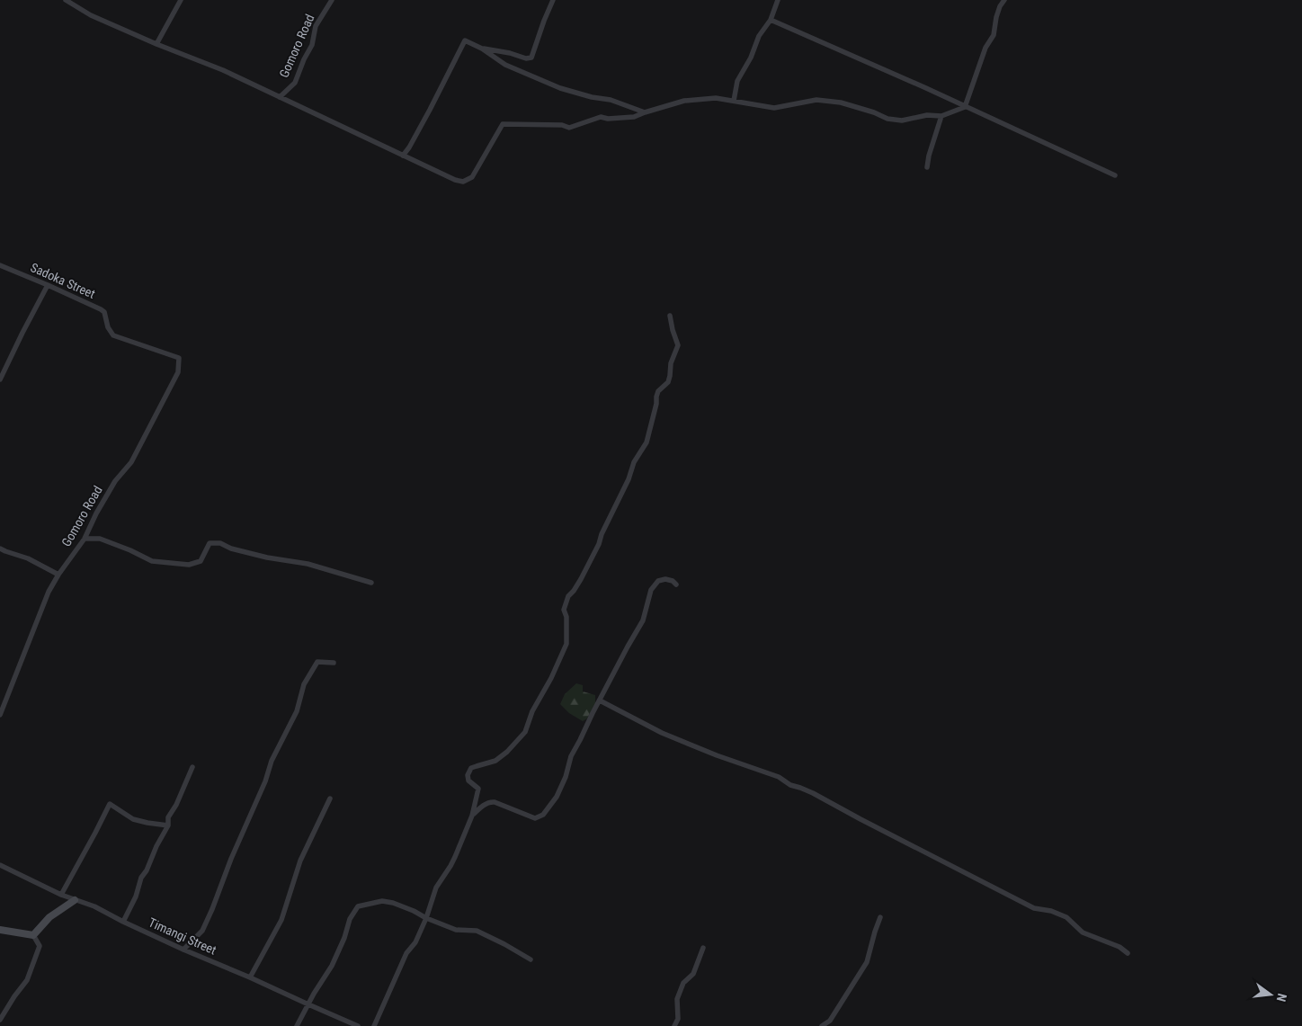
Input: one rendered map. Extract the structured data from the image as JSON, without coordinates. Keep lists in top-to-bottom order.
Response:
{
  "streets": {
    "street": ["Gomoro Road", "Sadoka Street", "Timangi Street"]
  },
  "crossings": [
    ["Gomoro Road", "Sadoka Street"]
  ],
  "north": "right"
}
